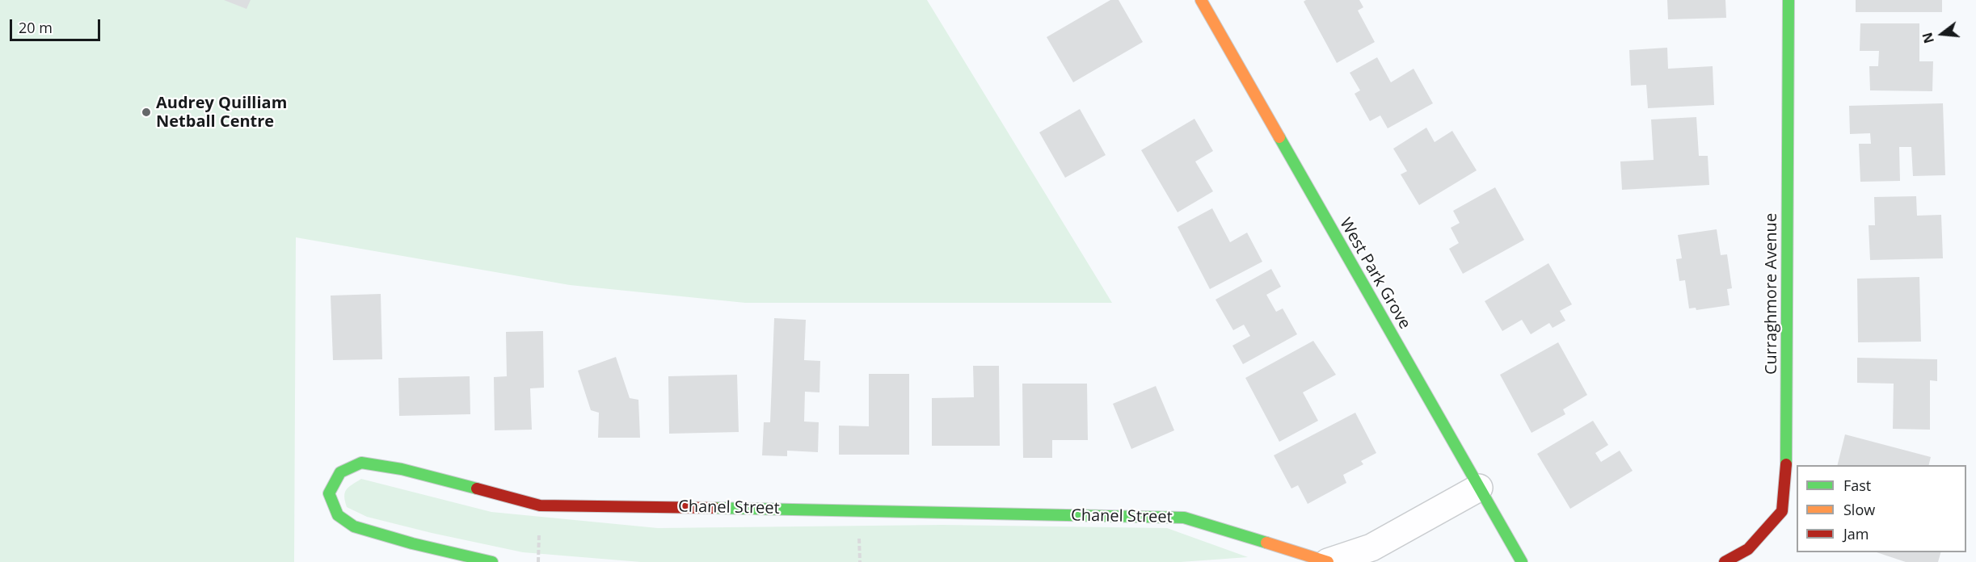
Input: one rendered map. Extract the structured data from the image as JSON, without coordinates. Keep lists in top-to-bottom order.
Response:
{
  "streets": {
    "street": ["West Park Grove", "Curraghmore Avenue", "Chanel Street"]
  },
  "crossings": [
    ["West Park Grove", "Chanel Street"]
  ],
  "places": ["Audrey Quilliam Netball Centre"],
  "legend": ["Fast", "Slow", "Jam"],
  "scale_bar": "20 m",
  "north": "left"
}
